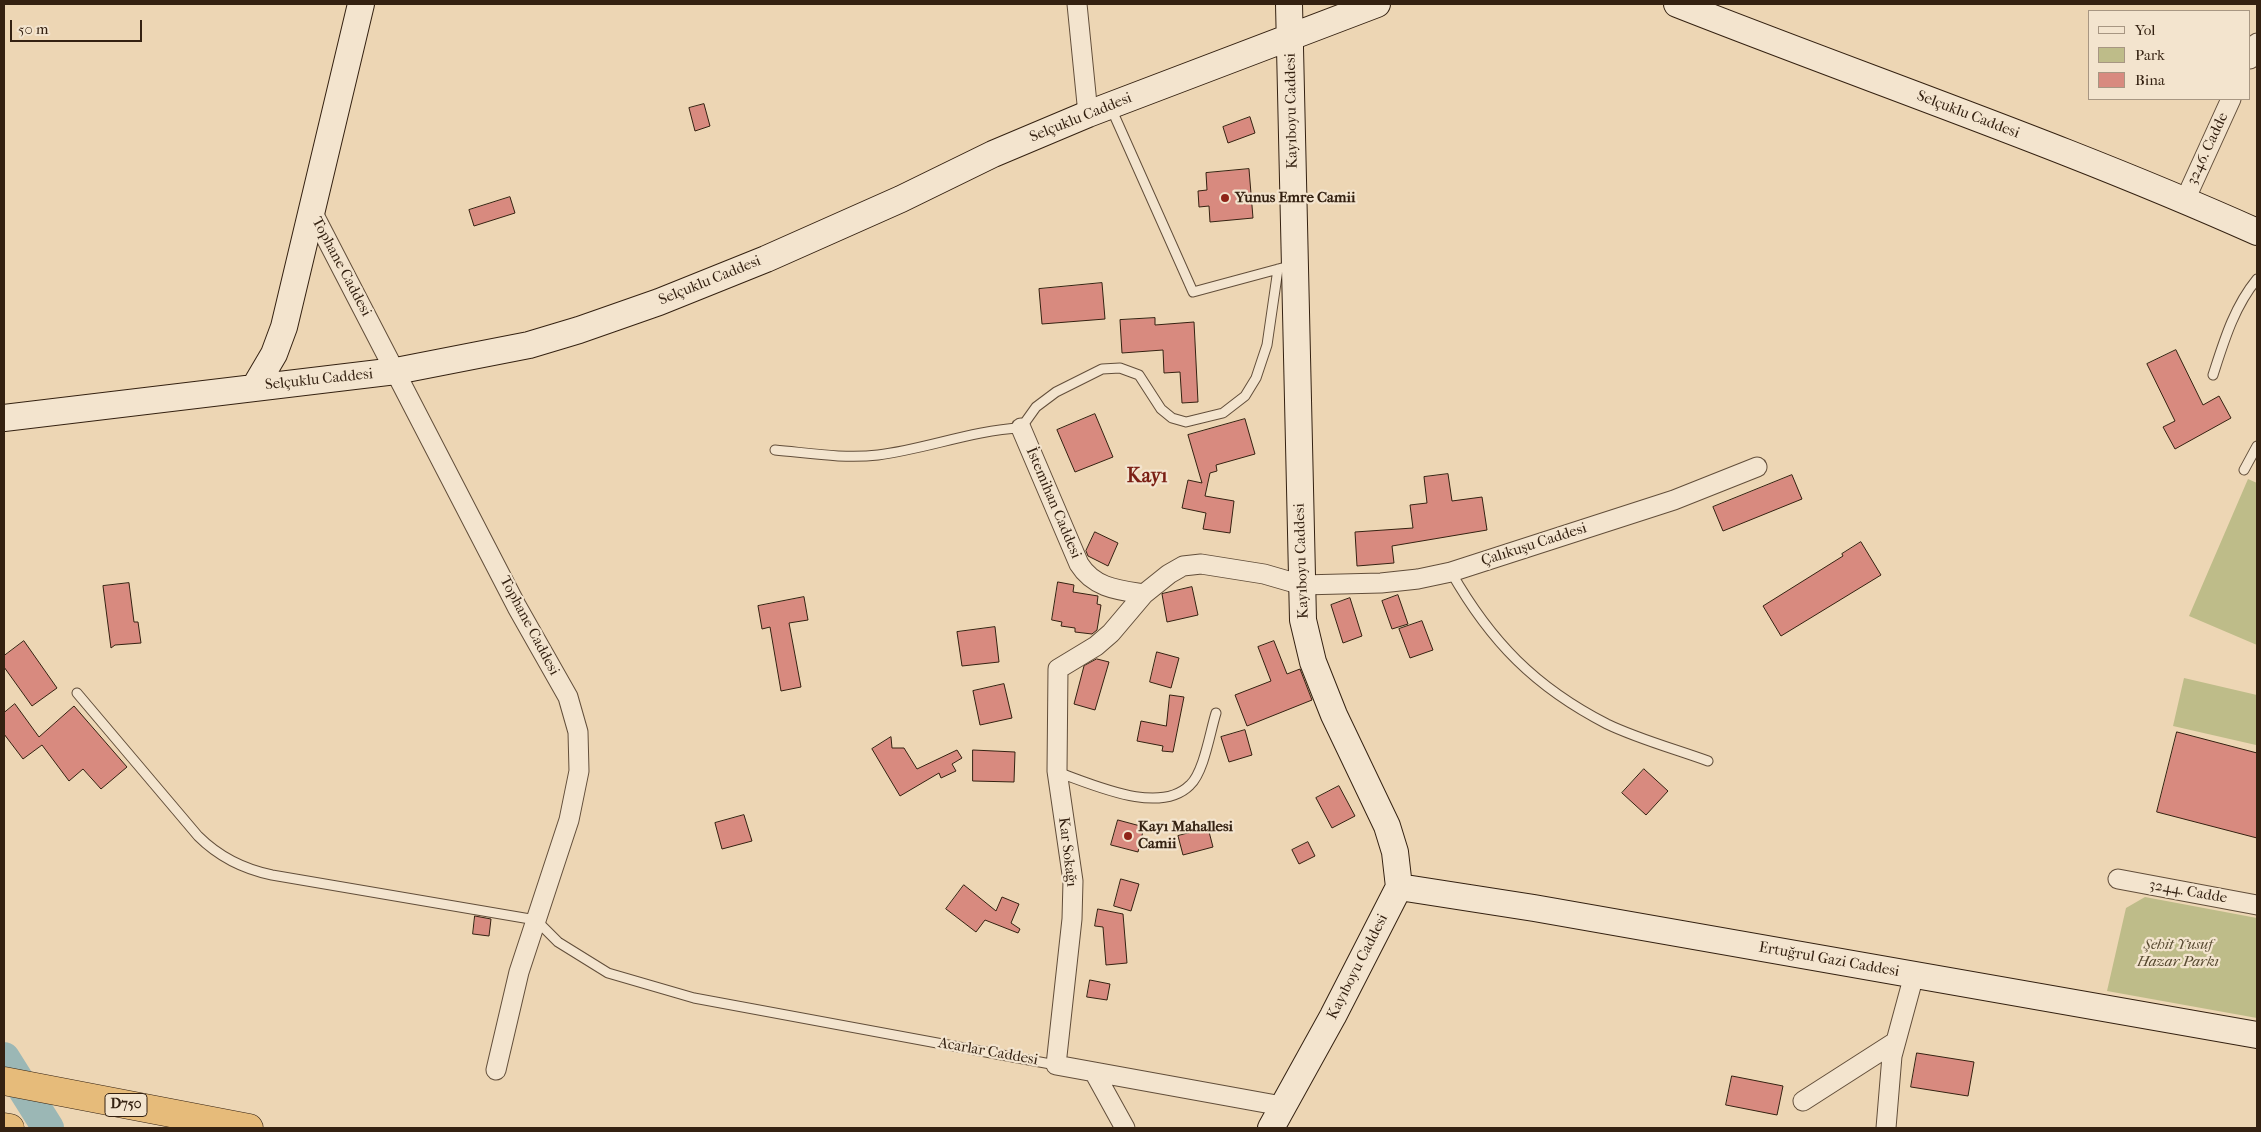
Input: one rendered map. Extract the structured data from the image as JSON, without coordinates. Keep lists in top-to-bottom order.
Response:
{
  "streets": {
    "highway": ["D750"],
    "street": [
      "Kayıboyu Caddesi",
      "Selçuklu Caddesi",
      "3246. Cadde",
      "Tophane Caddesi",
      "İstemihan Caddesi",
      "Çalıkuşu Caddesi",
      "Kar Sokağı",
      "3244. Cadde",
      "Ertuğrul Gazi Caddesi",
      "Acarlar Caddesi"
    ]
  },
  "crossings": [
    ["Kayıboyu Caddesi", "Selçuklu Caddesi"],
    ["Kayıboyu Caddesi", "Çalıkuşu Caddesi"],
    ["Kayıboyu Caddesi", "Ertuğrul Gazi Caddesi"],
    ["Kayıboyu Caddesi", "Acarlar Caddesi"],
    ["Selçuklu Caddesi", "3246. Cadde"],
    ["Selçuklu Caddesi", "Tophane Caddesi"],
    ["Tophane Caddesi", "Acarlar Caddesi"],
    ["İstemihan Caddesi", "Çalıkuşu Caddesi"],
    ["Çalıkuşu Caddesi", "Kar Sokağı"],
    ["Kar Sokağı", "Acarlar Caddesi"]
  ],
  "districts": ["Kayı"],
  "parks": ["Şehit Yusuf Hazar Parkı"],
  "places": ["Yunus Emre Camii", "Kayı Mahallesi Camii"],
  "legend": ["Yol", "Park", "Bina"],
  "scale_bar": "50 m"
}
